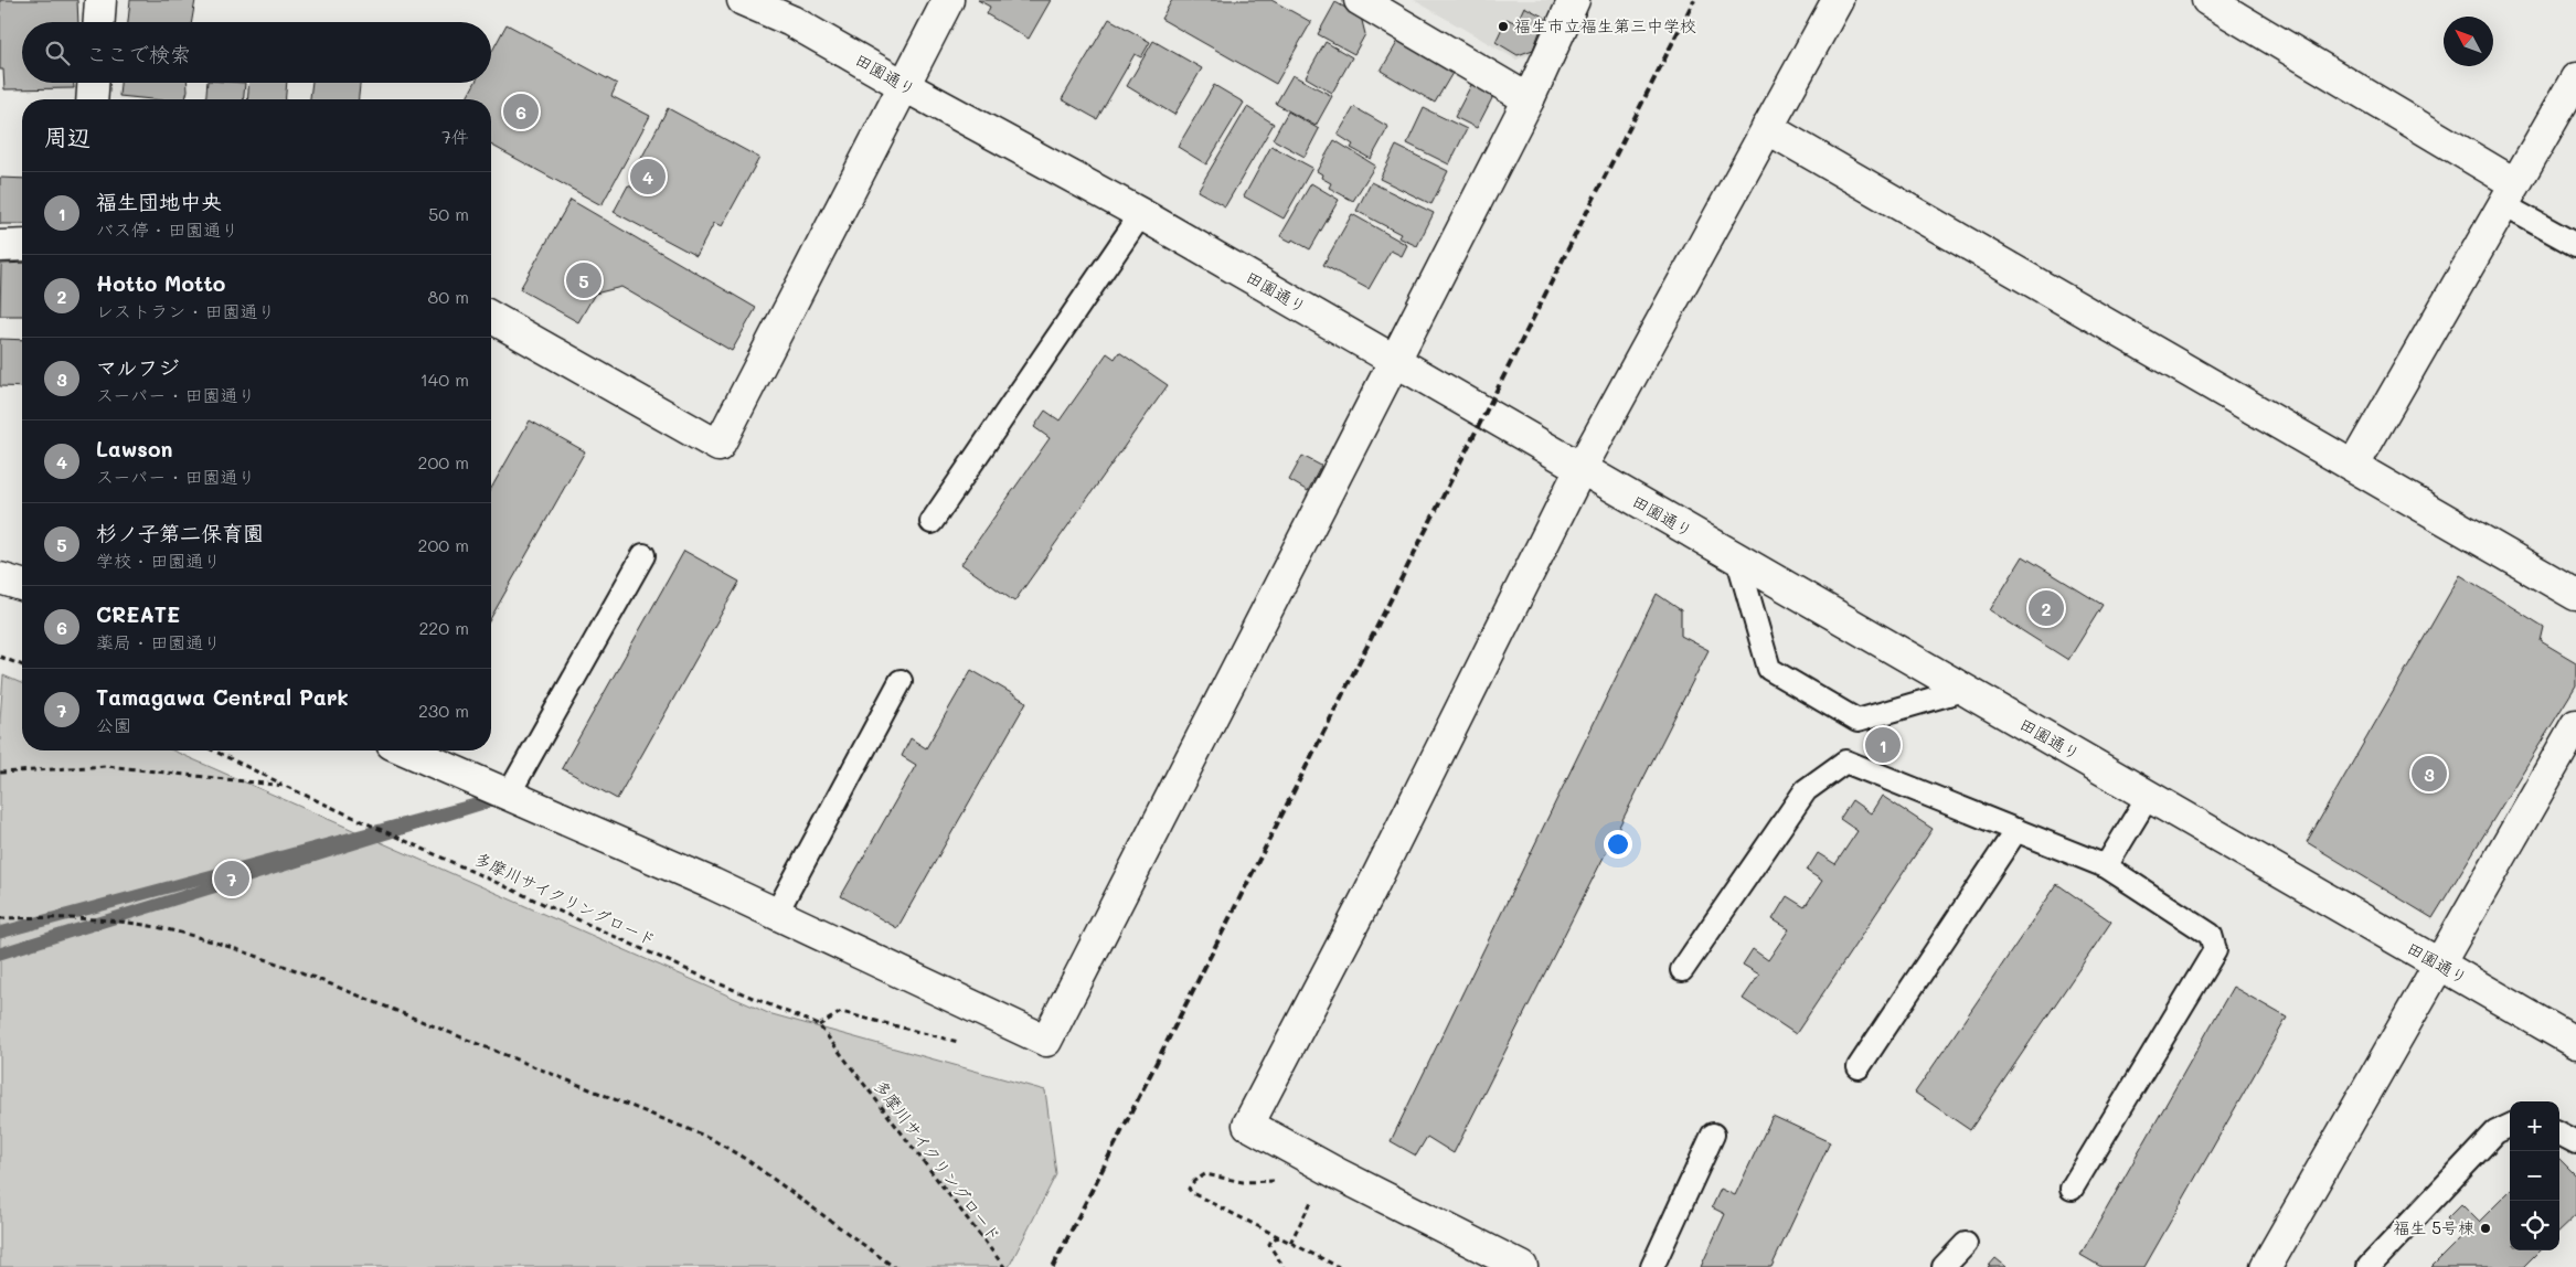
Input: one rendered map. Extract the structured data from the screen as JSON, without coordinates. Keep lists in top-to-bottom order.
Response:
{
  "streets": {
    "street": ["田園通り"],
    "path": ["多摩川サイクリングロード"]
  },
  "places": ["福生市立福生第三中学校", "福生 5号棟"],
  "north": "top left",
  "page": {
    "search": "ここで検索",
    "pins": [
      "6",
      "4",
      "5",
      "2",
      "1",
      "3",
      "7"
    ],
    "heading": ["周辺", "7件"],
    "list": [
      {
        "mark": "1",
        "name": "福生団地中央",
        "note": "バス停 · 田園通り",
        "value": "50 m"
      },
      {
        "mark": "2",
        "name": "Hotto Motto",
        "note": "レストラン · 田園通り",
        "value": "80 m"
      },
      {
        "mark": "3",
        "name": "マルフジ",
        "note": "スーパー · 田園通り",
        "value": "140 m"
      },
      {
        "mark": "4",
        "name": "Lawson",
        "note": "スーパー · 田園通り",
        "value": "200 m"
      },
      {
        "mark": "5",
        "name": "杉ノ子第二保育園",
        "note": "学校 · 田園通り",
        "value": "200 m"
      },
      {
        "mark": "6",
        "name": "CREATE",
        "note": "薬局 · 田園通り",
        "value": "220 m"
      },
      {
        "mark": "7",
        "name": "Tamagawa Central Park",
        "note": "公園",
        "value": "230 m"
      }
    ],
    "map_buttons": ["+", "−"]
  }
}
